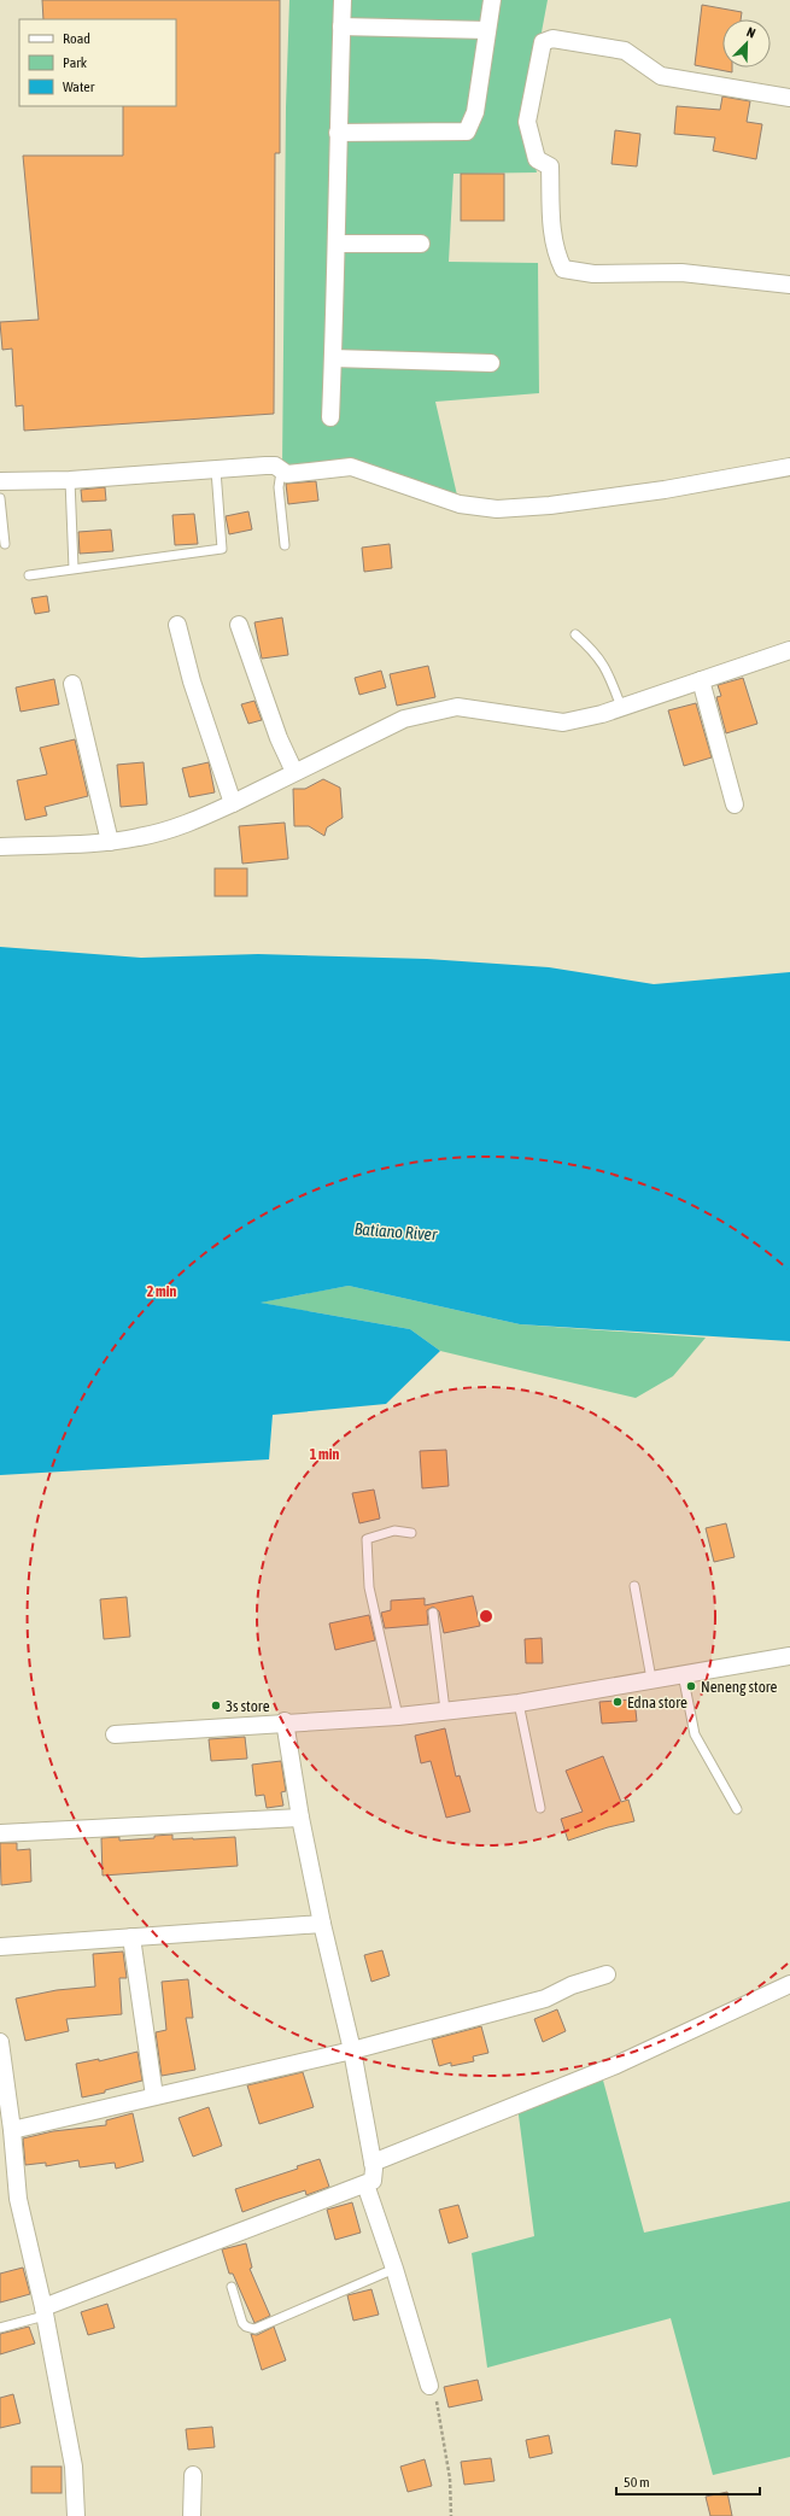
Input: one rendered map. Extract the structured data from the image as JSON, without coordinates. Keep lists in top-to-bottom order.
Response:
{
  "water": ["Batiano River"],
  "places": ["Neneng store", "Edna store", "3s store"],
  "legend": ["Road", "Park", "Water"],
  "scale_bar": "50 m",
  "north": "top right",
  "rings": ["2 min", "1 min"]
}
